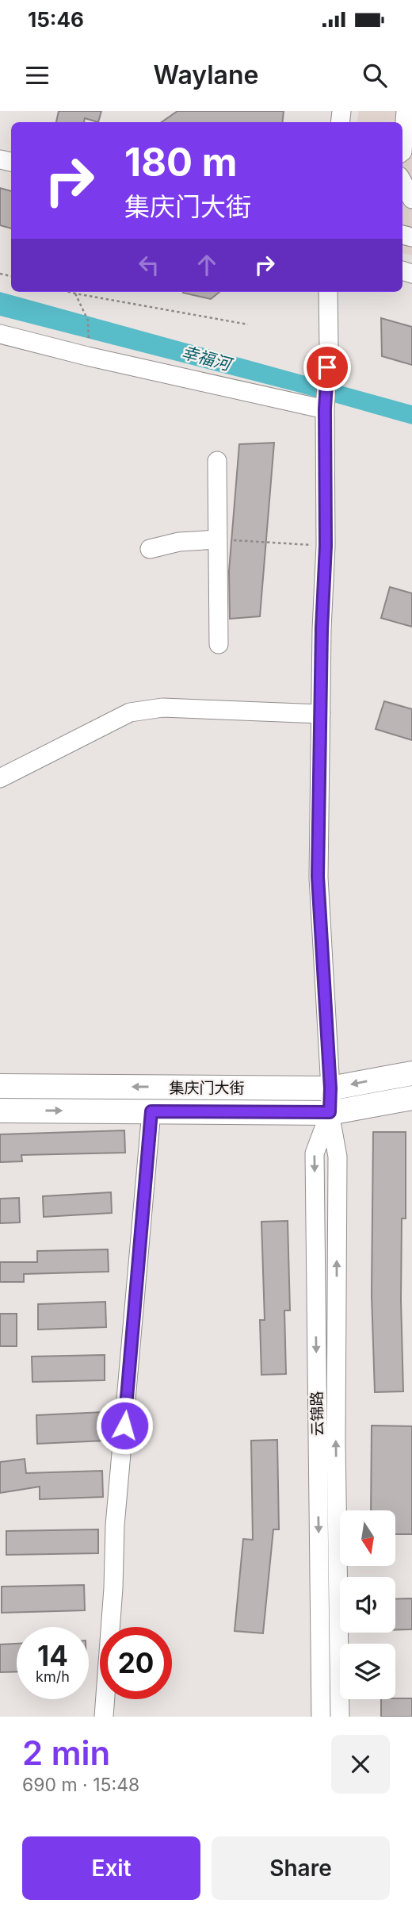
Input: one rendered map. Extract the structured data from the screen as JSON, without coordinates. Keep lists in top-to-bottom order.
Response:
{
  "streets": {
    "main road": ["集庆门大街"],
    "street": ["云锦路"]
  },
  "crossings": [
    ["集庆门大街", "云锦路"]
  ],
  "water": ["幸福河"],
  "north": "bottom",
  "page": {
    "status": "15:46",
    "header": "Waylane",
    "turn": ["180 m", "集庆门大街"],
    "speed": "14 km/h",
    "limit": "20",
    "heading": ["2 min", "690 m · 15:48"],
    "buttons": ["Exit", "Share"]
  }
}
